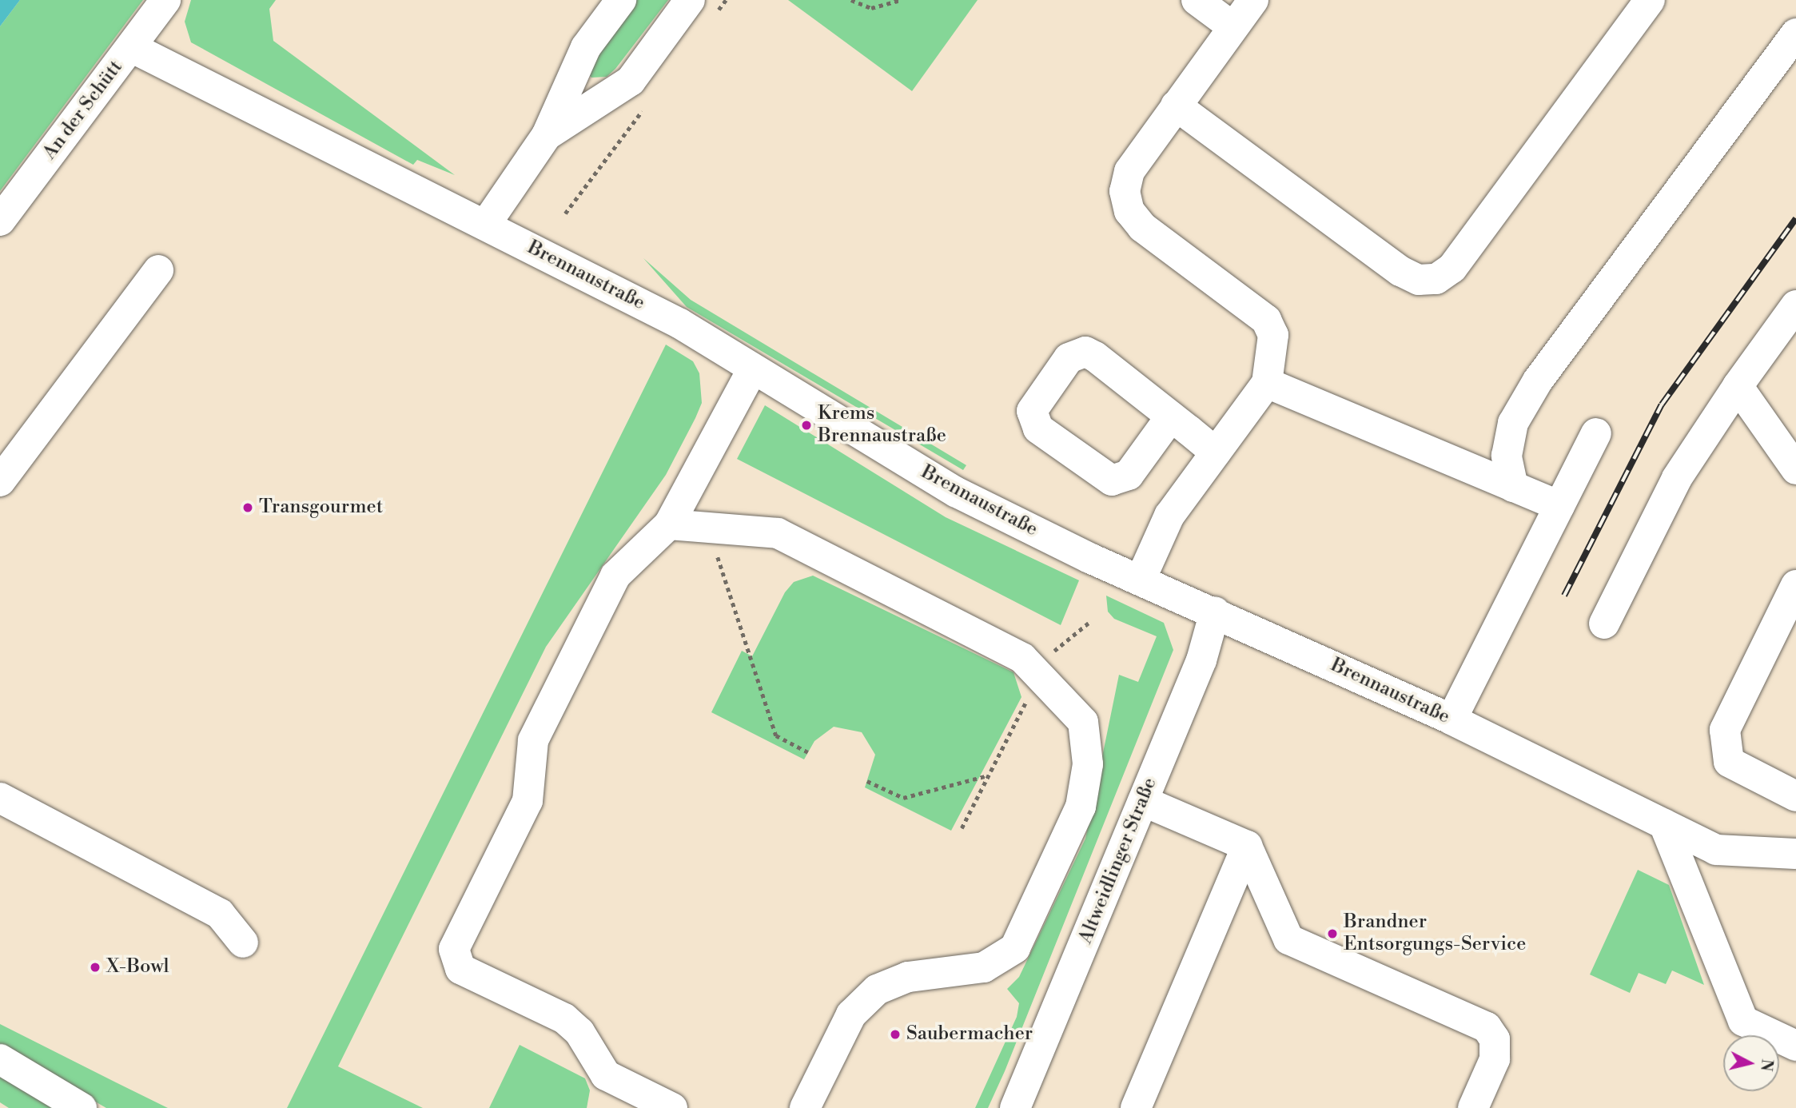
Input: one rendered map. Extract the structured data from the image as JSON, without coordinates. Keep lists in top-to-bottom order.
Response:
{
  "streets": {
    "street": ["An der Schütt", "Brennaustraße", "Altweidlinger Straße"]
  },
  "crossings": [
    ["An der Schütt", "Brennaustraße"],
    ["Brennaustraße", "Altweidlinger Straße"]
  ],
  "places": [
    "Krems Brennaustraße",
    "Transgourmet",
    "Brandner Entsorgungs-Service",
    "X-Bowl",
    "Saubermacher"
  ],
  "north": "right"
}
